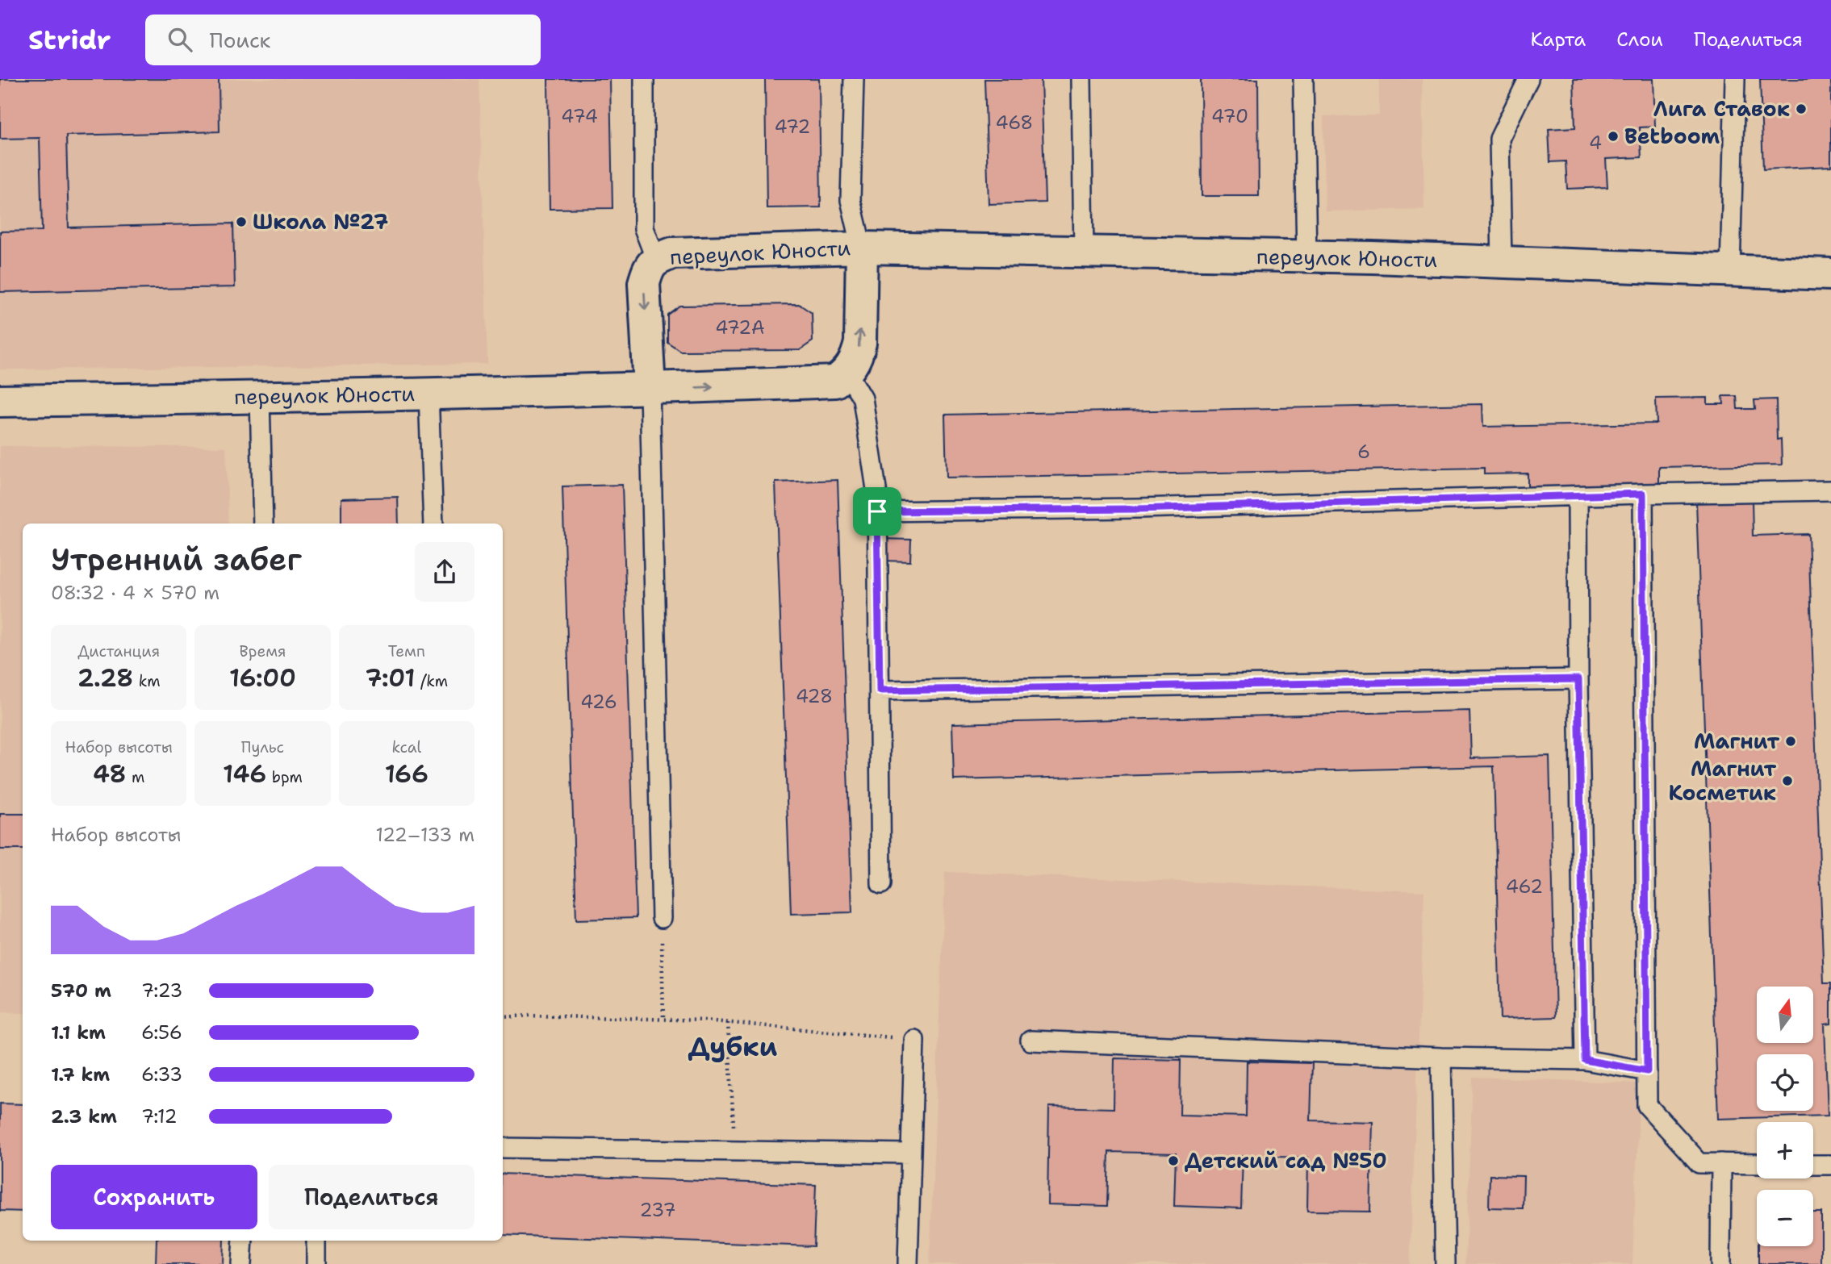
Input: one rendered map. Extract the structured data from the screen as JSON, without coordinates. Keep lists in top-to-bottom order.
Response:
{
  "streets": {
    "street": ["переулок Юности"]
  },
  "districts": ["Дубки"],
  "places": [
    "Лига Ставок",
    "Betboom",
    "Школа №27",
    "Магнит",
    "Магнит Косметик",
    "Детский сад №50"
  ],
  "house_numbers": [
    "474",
    "470",
    "468",
    "472",
    "4",
    "472А",
    "6",
    "428",
    "426",
    "462",
    "237"
  ],
  "north": "top",
  "page": {
    "header": "Stridr",
    "search": "Поиск",
    "nav": ["Карта", "Слои", "Поделиться"],
    "heading": ["Утренний забег", "08:32 · 4 × 570 m"],
    "stats": [
      ["Дистанция", "2.28 km"],
      ["Время", "16:00"],
      ["Темп", "7:01 /km"],
      ["Набор высоты", "48 m"],
      ["Пульс", "146 bpm"],
      ["kcal", "166"]
    ],
    "chart": ["Набор высоты", "122–133 m"],
    "list": [
      {
        "name": "570 m",
        "note": "7:23"
      },
      {
        "name": "1.1 km",
        "note": "6:56"
      },
      {
        "name": "1.7 km",
        "note": "6:33"
      },
      {
        "name": "2.3 km",
        "note": "7:12"
      }
    ],
    "map_buttons": ["+", "−"],
    "buttons": ["Сохранить", "Поделиться"]
  }
}
